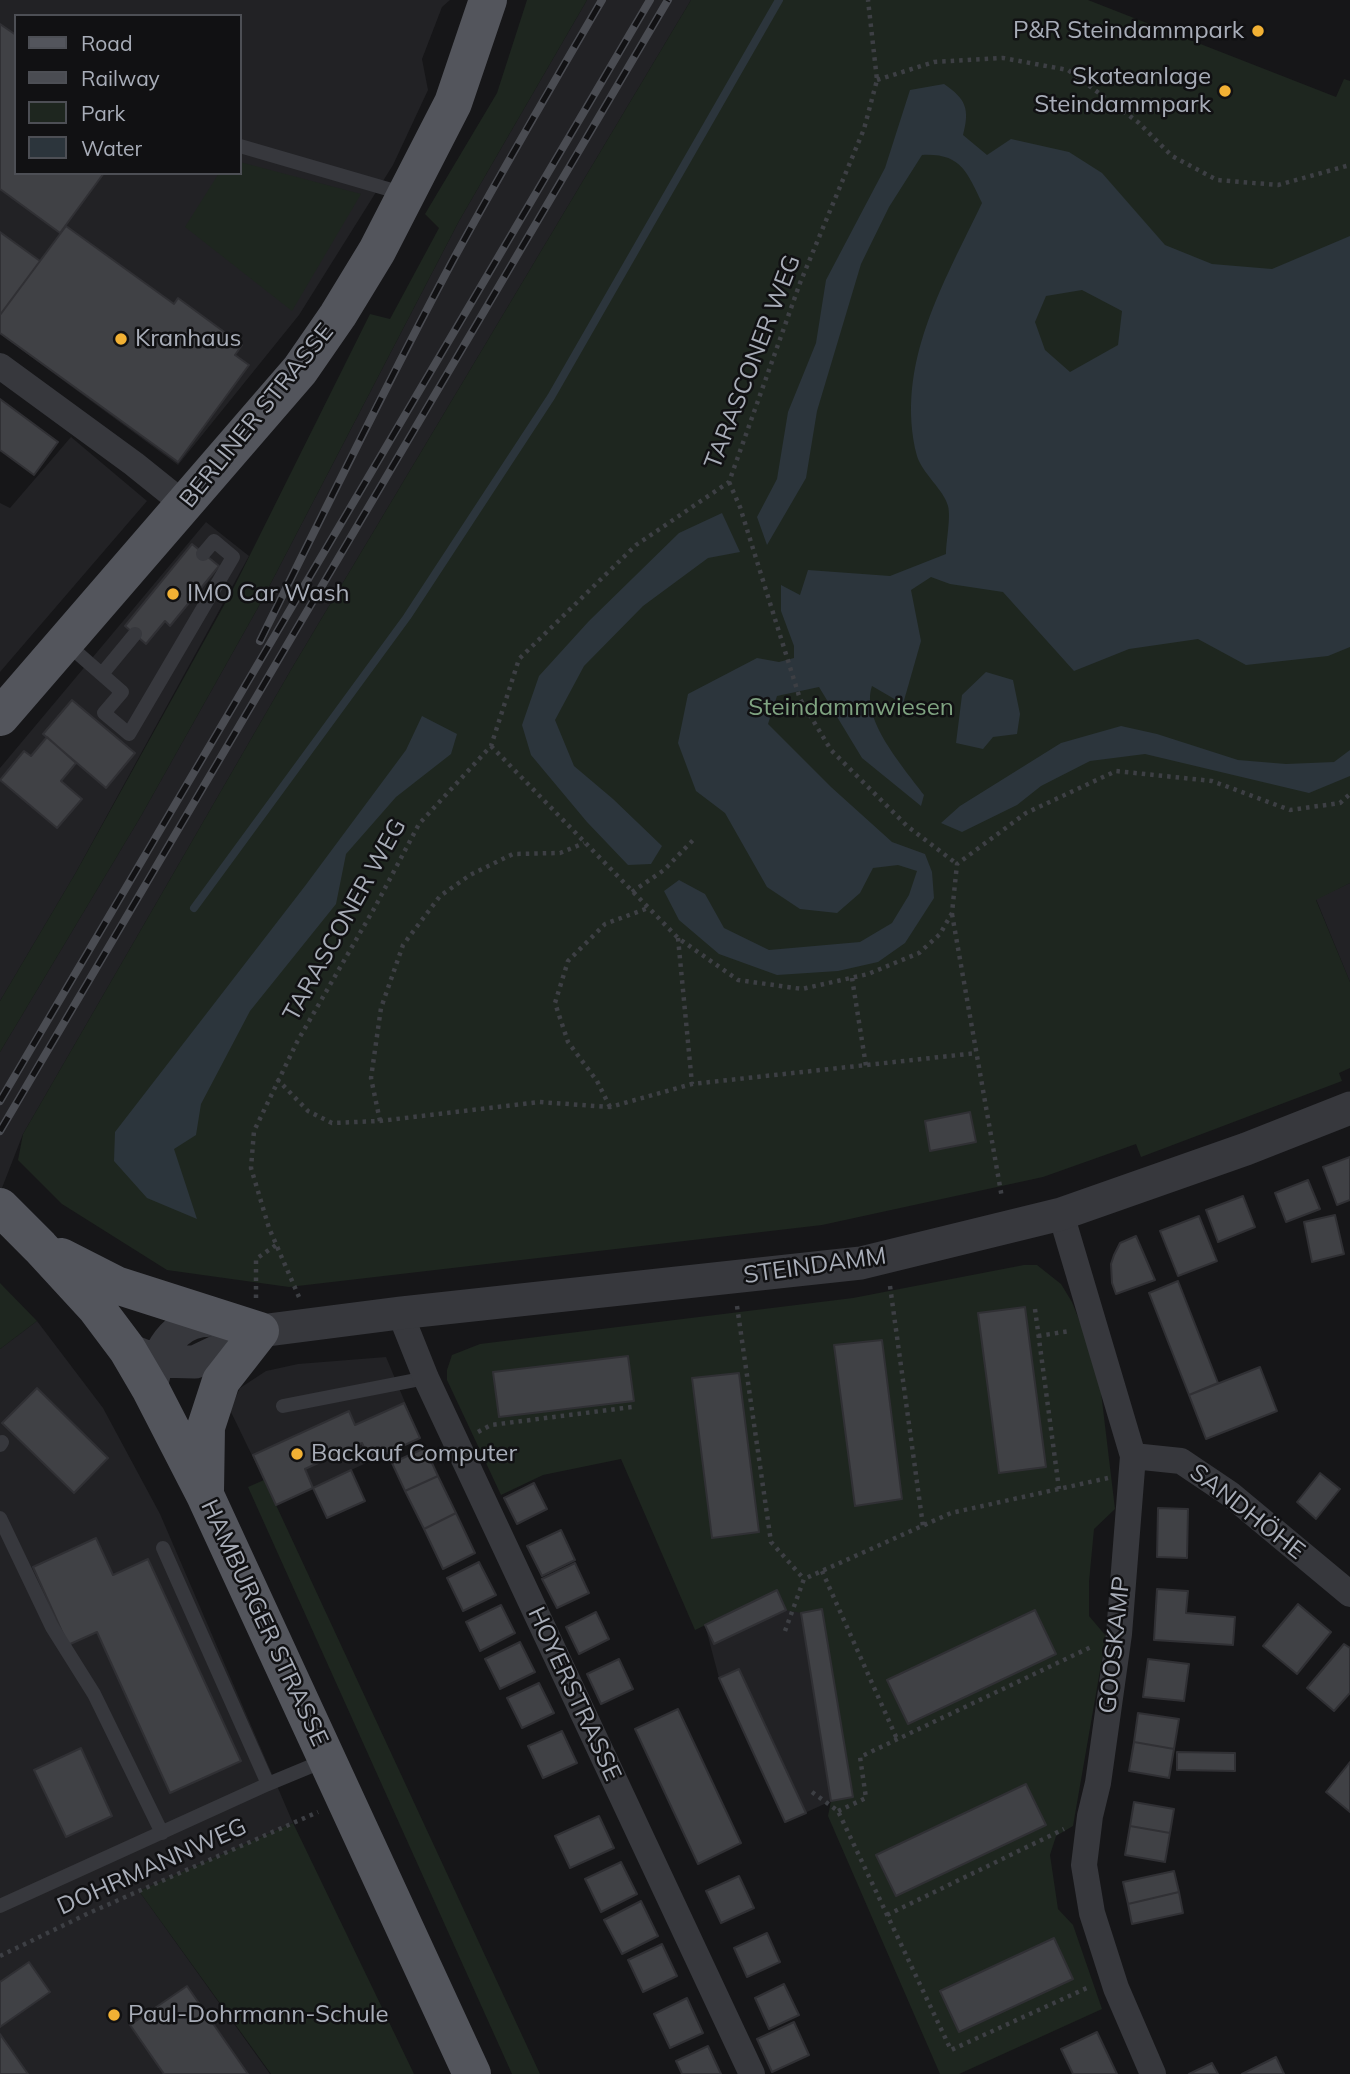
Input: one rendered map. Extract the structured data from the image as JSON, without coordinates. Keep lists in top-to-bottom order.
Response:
{
  "streets": {
    "main road": ["BERLINER STRASSE", "HAMBURGER STRASSE"],
    "street": [
      "STEINDAMM",
      "SANDHÖHE",
      "GOOSKAMP",
      "HOYERSTRASSE"
    ],
    "path": ["TARASCONER WEG", "DOHRMANNWEG"]
  },
  "crossings": [
    ["STEINDAMM", "HAMBURGER STRASSE"],
    ["STEINDAMM", "GOOSKAMP"],
    ["STEINDAMM", "HOYERSTRASSE"],
    ["SANDHÖHE", "GOOSKAMP"]
  ],
  "parks": ["Steindammwiesen"],
  "places": [
    "P&R Steindammpark",
    "Skateanlage Steindammpark",
    "Kranhaus",
    "IMO Car Wash",
    "Backauf Computer",
    "Paul-Dohrmann-Schule"
  ],
  "legend": [
    "Road",
    "Railway",
    "Park",
    "Water"
  ]
}
